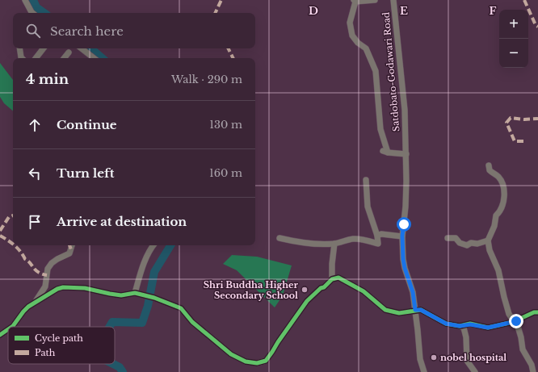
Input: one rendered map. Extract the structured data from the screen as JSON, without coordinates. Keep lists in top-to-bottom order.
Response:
{
  "streets": {
    "street": ["Satdobato-Godawari Road"]
  },
  "places": ["Shri Buddha Higher Secondary School", "nobel hospital"],
  "legend": ["Cycle path", "Path"],
  "page": {
    "map_buttons": ["+", "−"],
    "search": "Search here",
    "heading": ["4 min", "Walk · 290 m"],
    "list": [
      ["Continue", "130 m"],
      ["Turn left", "160 m"],
      "Arrive at destination"
    ]
  },
  "grid": {
    "columns": ["D", "E", "F"]
  }
}
